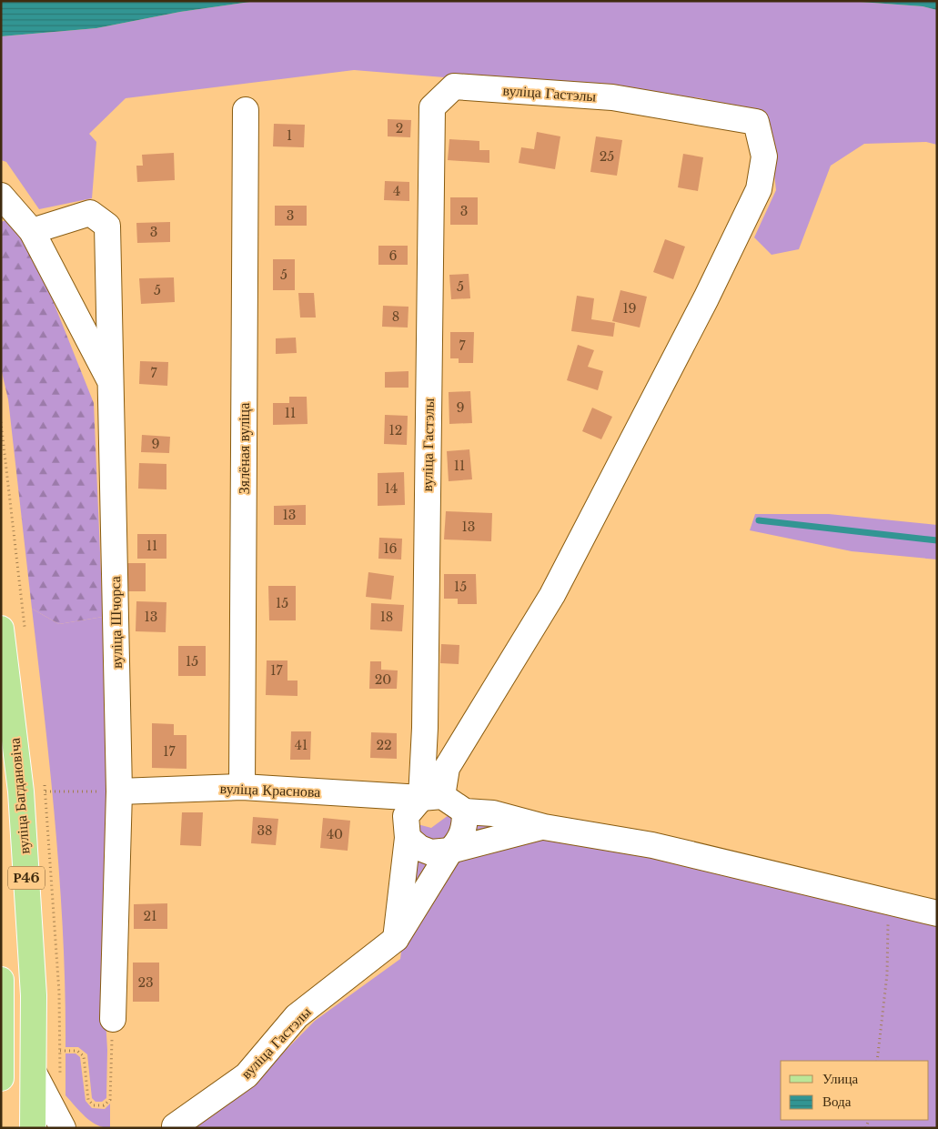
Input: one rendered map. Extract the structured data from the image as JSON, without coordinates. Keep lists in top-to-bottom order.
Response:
{
  "streets": {
    "main road": ["вуліца Багдановіча", "Р46"],
    "street": [
      "вуліца Гастэлы",
      "Зялёная вуліца",
      "вуліца Шчорса",
      "вуліца Краснова"
    ]
  },
  "crossings": [
    ["вуліца Гастэлы", "вуліца Краснова"],
    ["Зялёная вуліца", "вуліца Краснова"],
    ["вуліца Шчорса", "вуліца Краснова"]
  ],
  "house_numbers": [
    "2",
    "1",
    "25",
    "4",
    "3",
    "3",
    "3",
    "6",
    "5",
    "5",
    "5",
    "19",
    "8",
    "7",
    "7",
    "9",
    "11",
    "12",
    "9",
    "11",
    "14",
    "13",
    "13",
    "11",
    "16",
    "15",
    "15",
    "13",
    "18",
    "15",
    "17",
    "20",
    "41",
    "22",
    "17",
    "38",
    "40",
    "21",
    "23"
  ],
  "legend": ["Улица", "Вода"]
}
